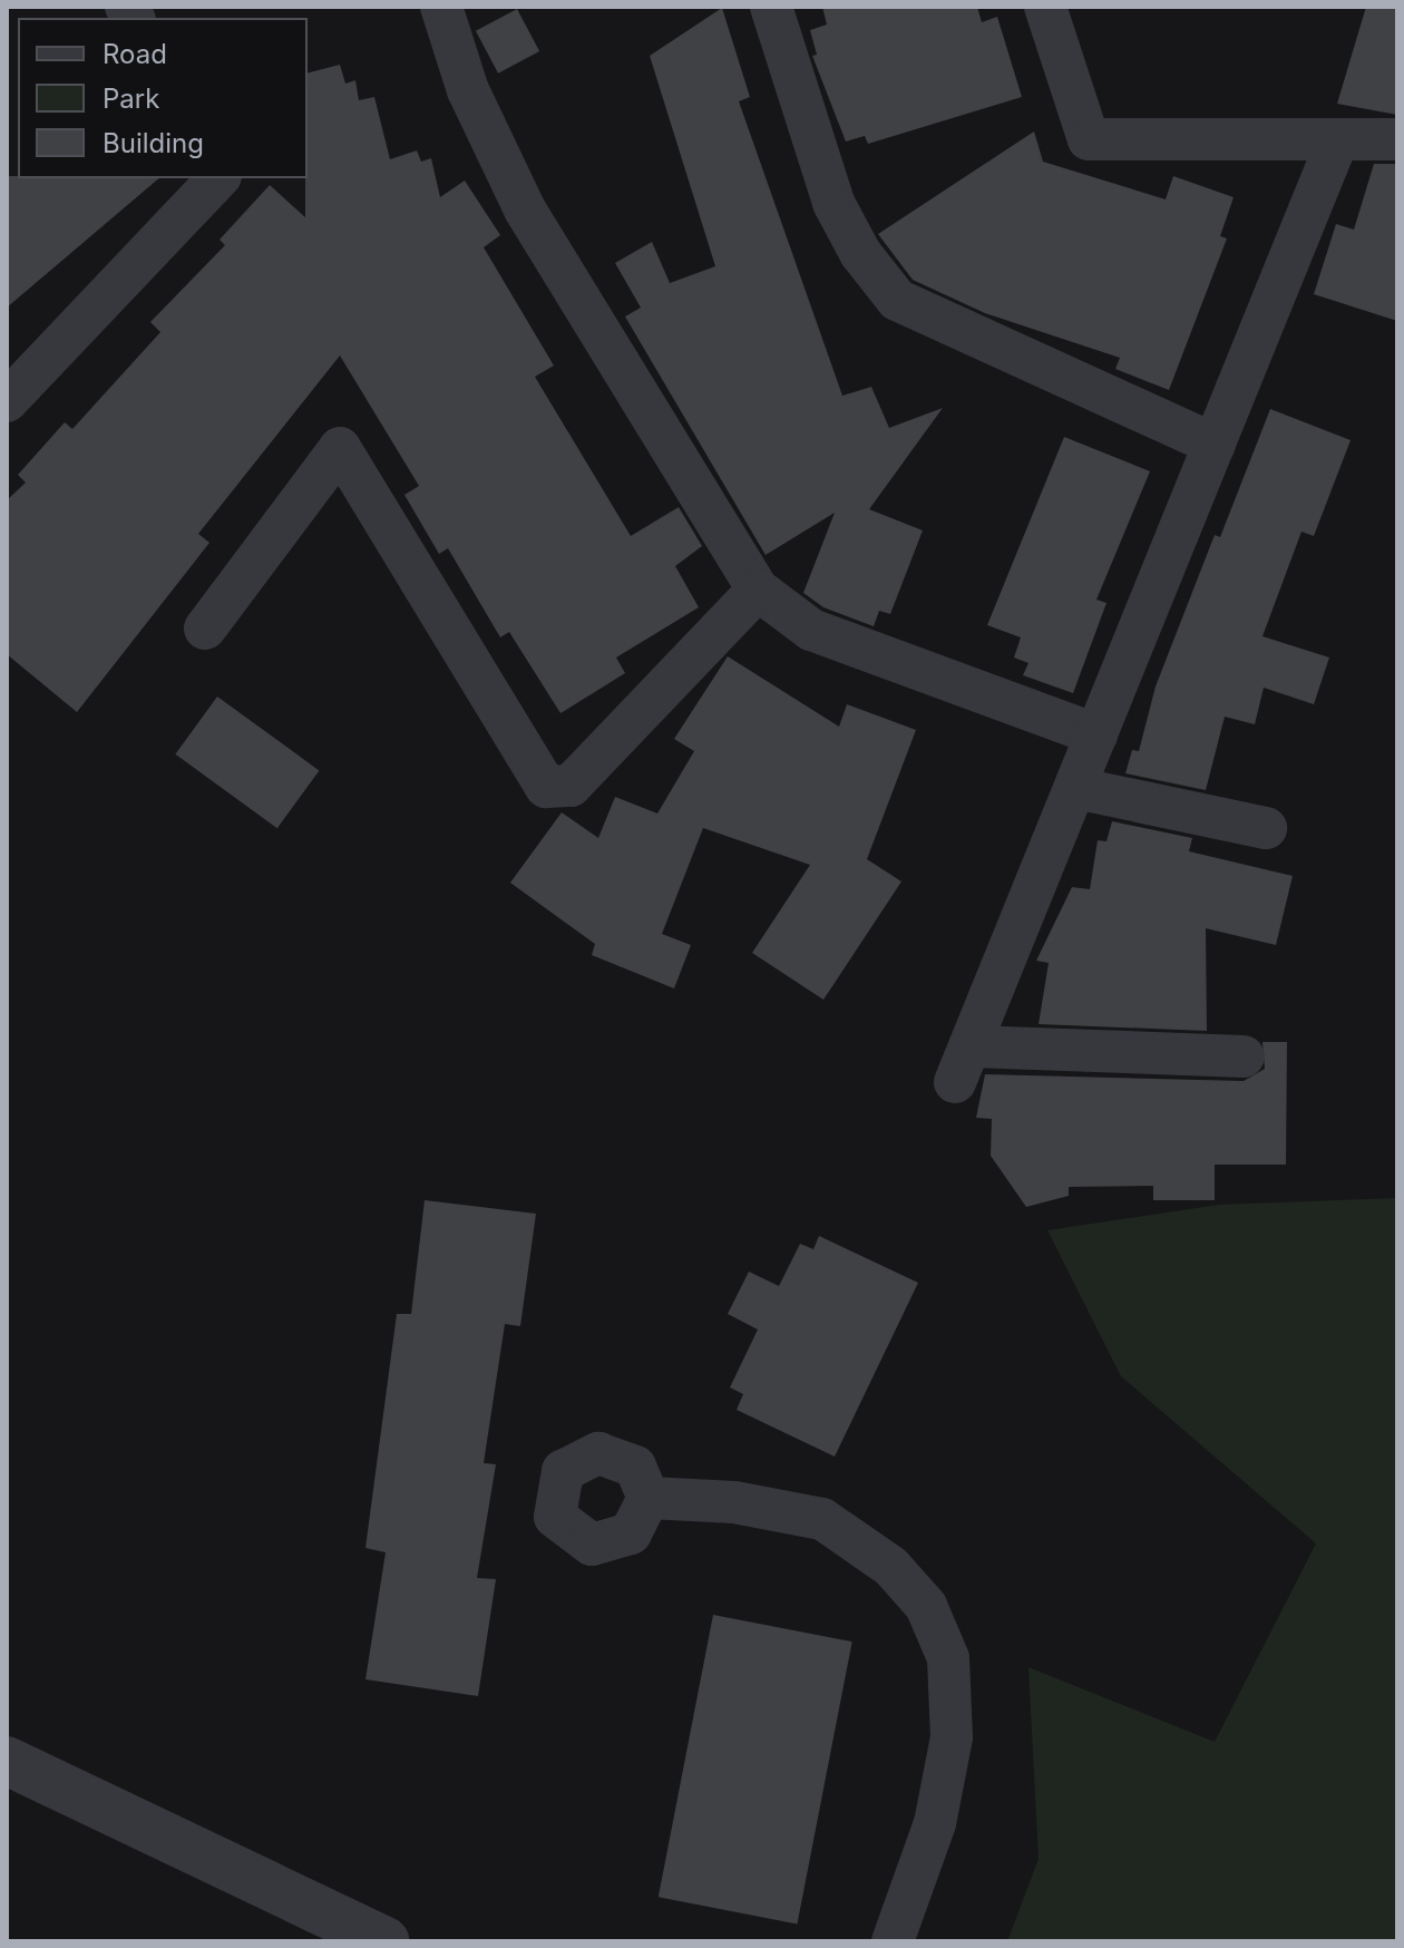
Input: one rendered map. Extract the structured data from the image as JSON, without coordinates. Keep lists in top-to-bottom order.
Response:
{
  "legend": ["Road", "Park", "Building"]
}
